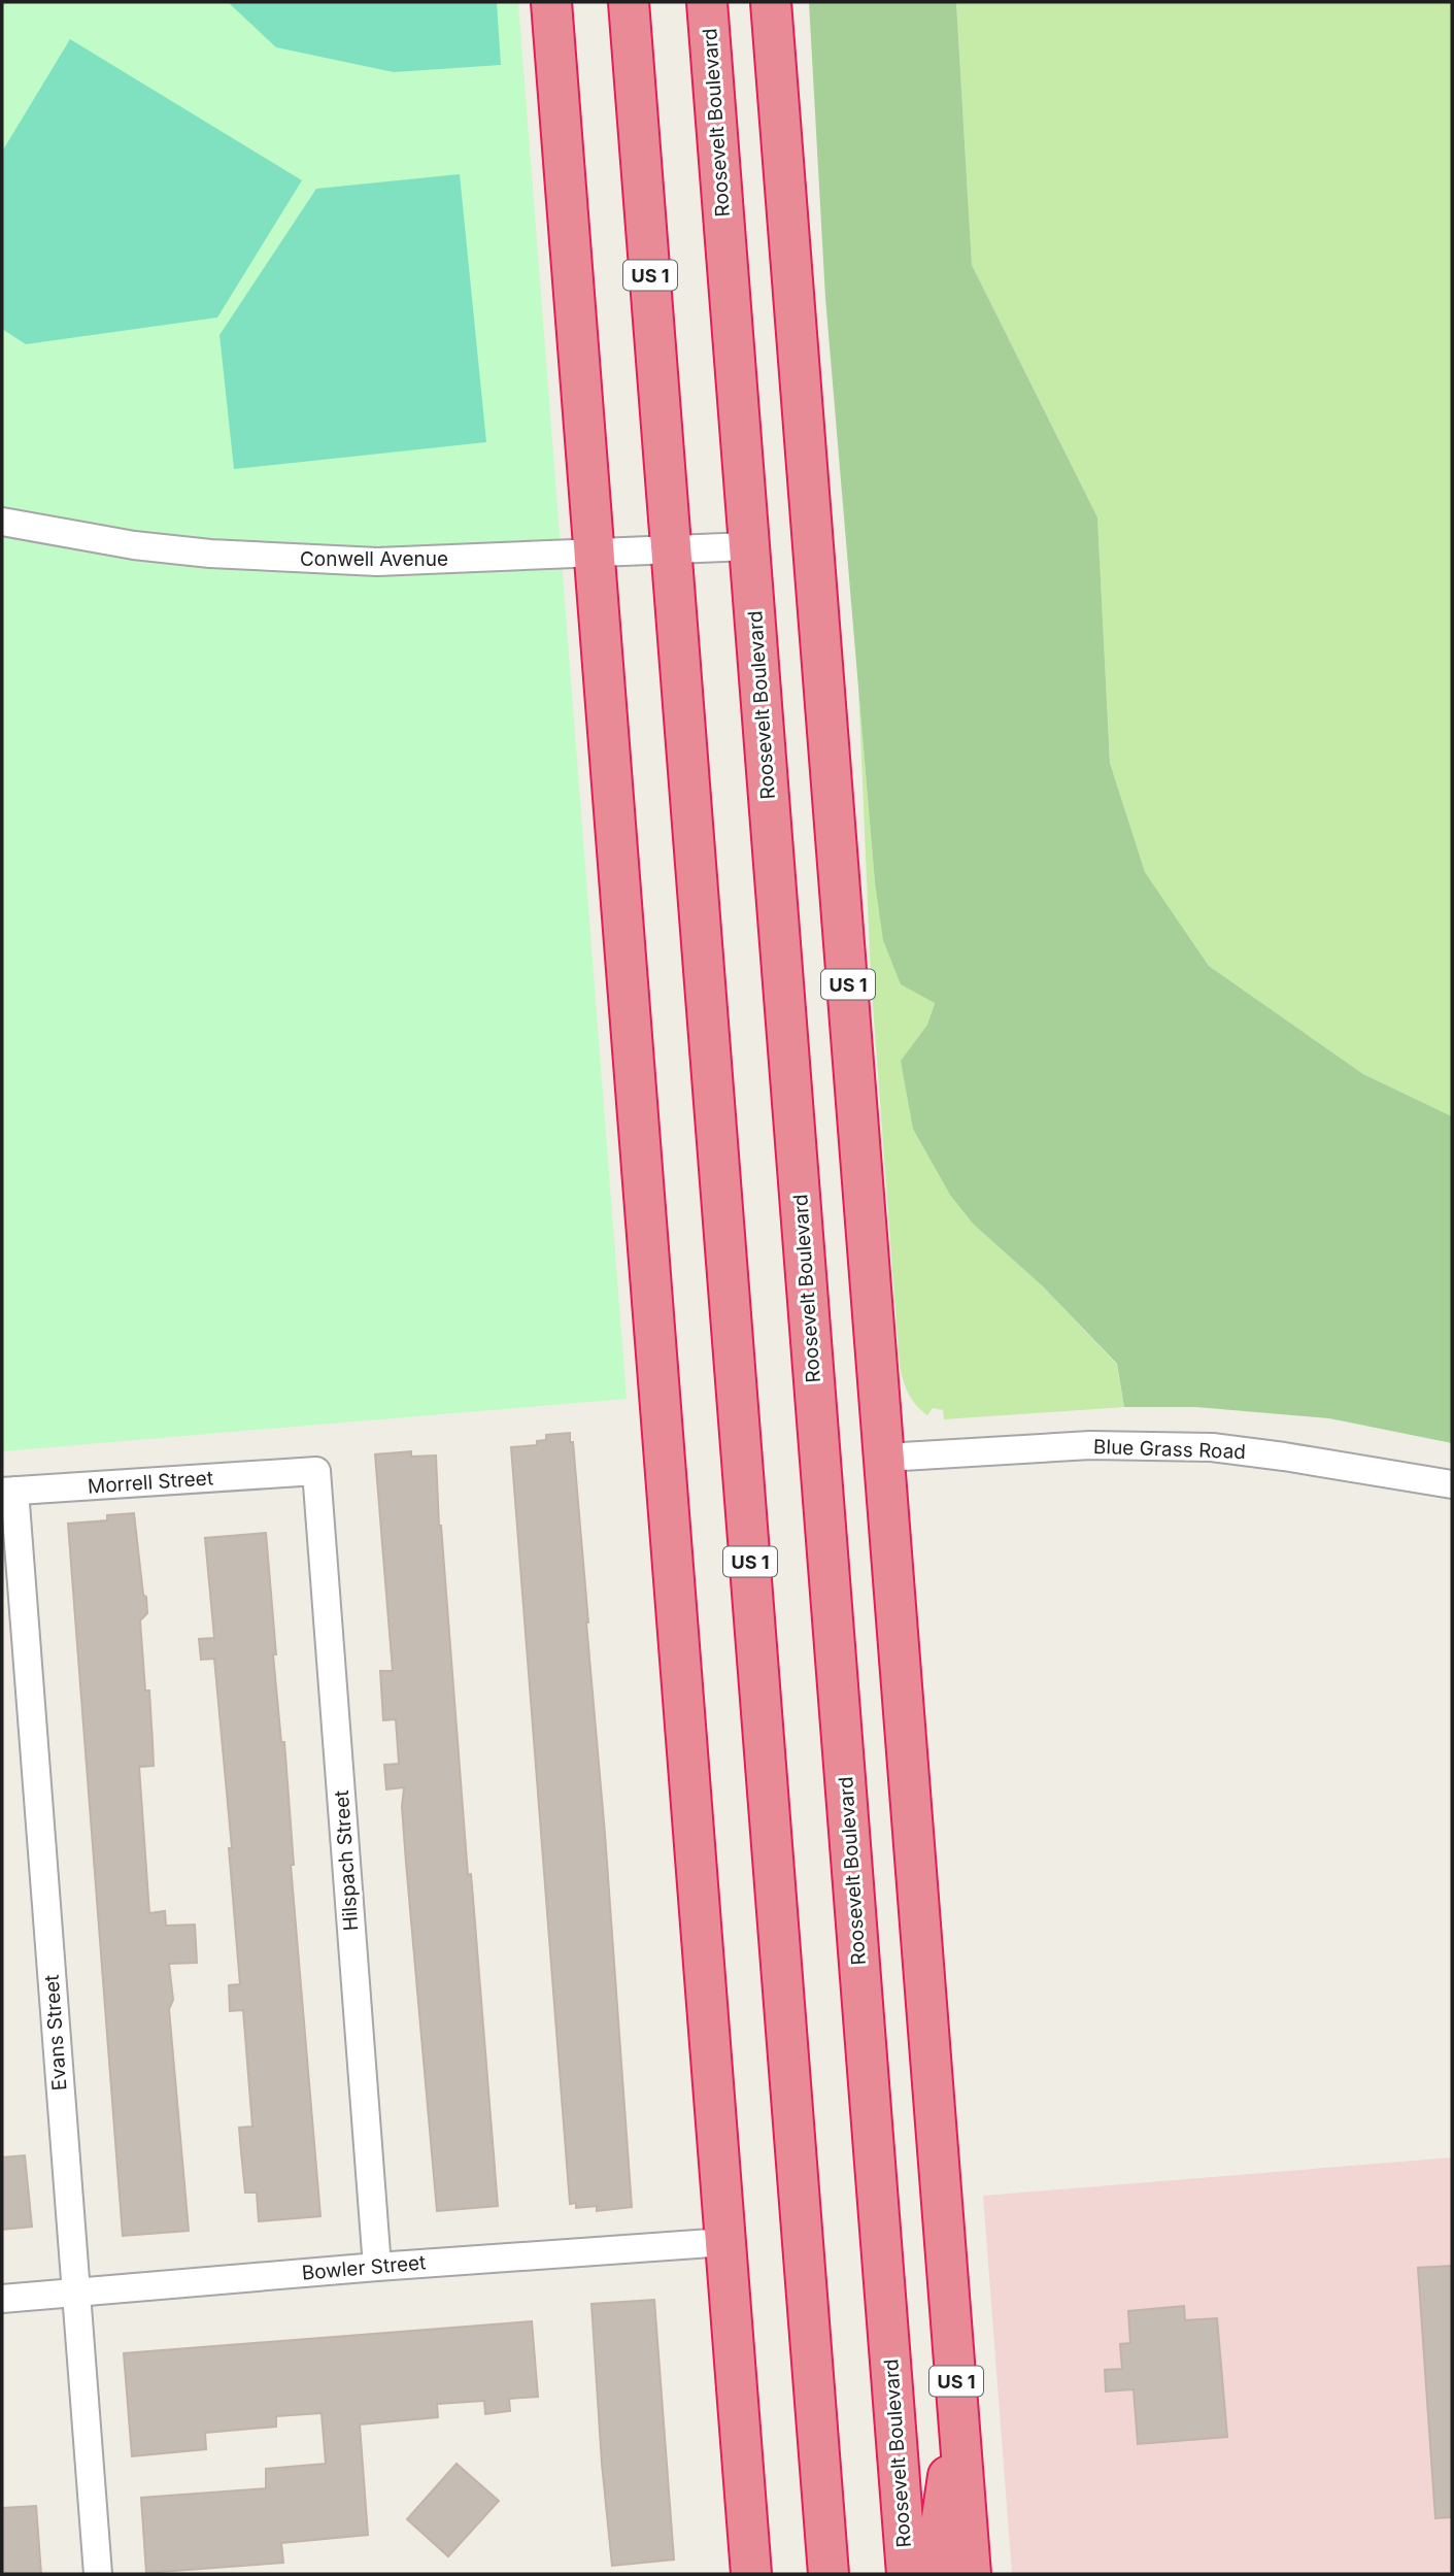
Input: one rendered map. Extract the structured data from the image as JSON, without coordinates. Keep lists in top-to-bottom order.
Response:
{
  "streets": {
    "highway": ["Roosevelt Boulevard", "US 1"],
    "street": [
      "Conwell Avenue",
      "Blue Grass Road",
      "Morrell Street",
      "Hilspach Street",
      "Evans Street",
      "Bowler Street"
    ]
  },
  "crossings": [
    ["Roosevelt Boulevard", "Conwell Avenue"],
    ["US 1", "Conwell Avenue"],
    ["US 1", "Blue Grass Road"],
    ["Morrell Street", "Hilspach Street"],
    ["Morrell Street", "Evans Street"],
    ["Hilspach Street", "Bowler Street"],
    ["Evans Street", "Bowler Street"]
  ]
}
